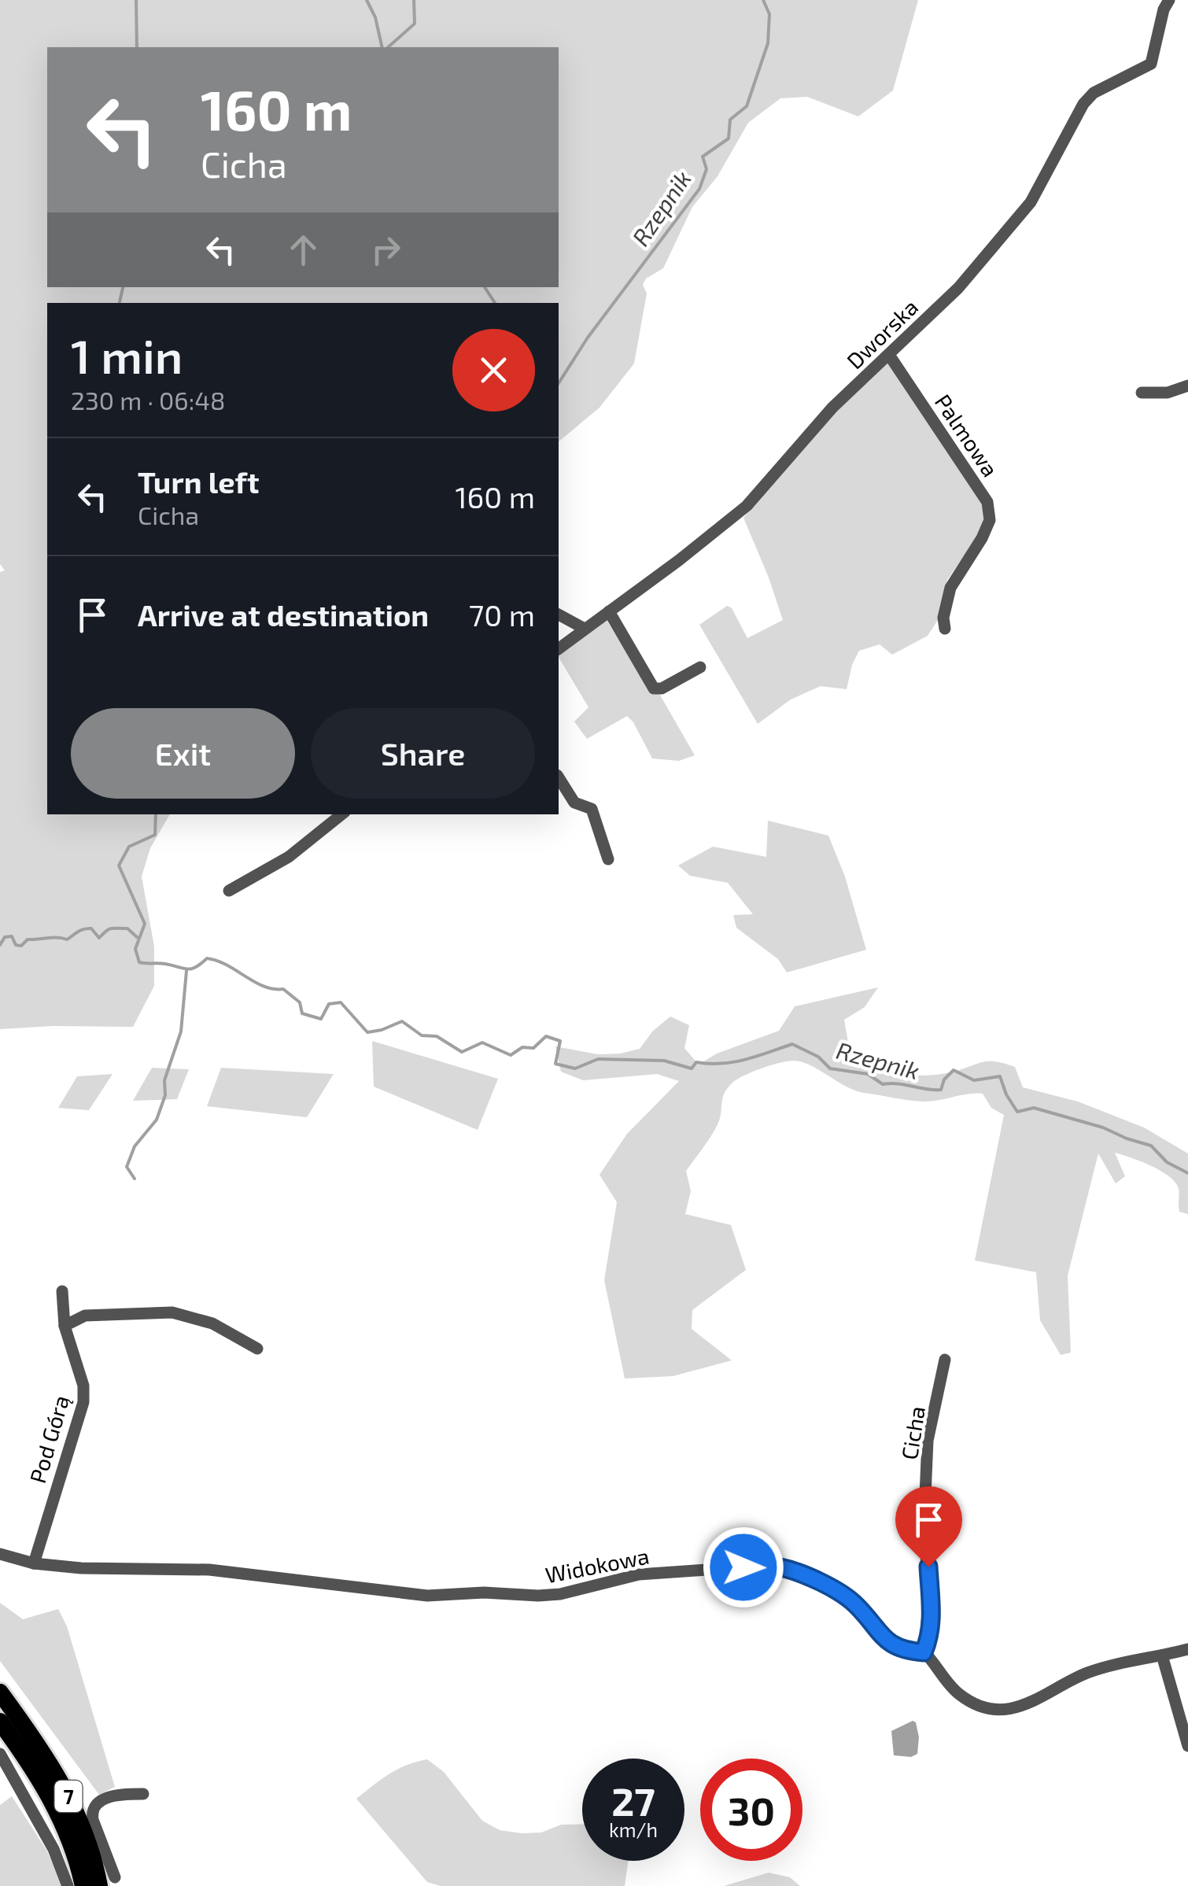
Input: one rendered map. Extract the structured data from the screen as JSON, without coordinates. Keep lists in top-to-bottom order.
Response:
{
  "streets": {
    "highway": ["7"],
    "street": [
      "Dworska",
      "Palmowa",
      "Cicha",
      "Pod Górą",
      "Widokowa"
    ]
  },
  "crossings": [
    ["Dworska", "Palmowa"],
    ["Cicha", "Widokowa"],
    ["Pod Górą", "Widokowa"]
  ],
  "water": ["Rzepnik"],
  "page": {
    "turn": ["160 m", "Cicha"],
    "heading": ["1 min", "230 m · 06:48"],
    "list": [
      {
        "name": "Turn left",
        "note": "Cicha",
        "value": "160 m"
      },
      {
        "name": "Arrive at destination",
        "value": "70 m"
      }
    ],
    "buttons": ["Exit", "Share"],
    "speed": "27 km/h",
    "limit": "30"
  }
}
